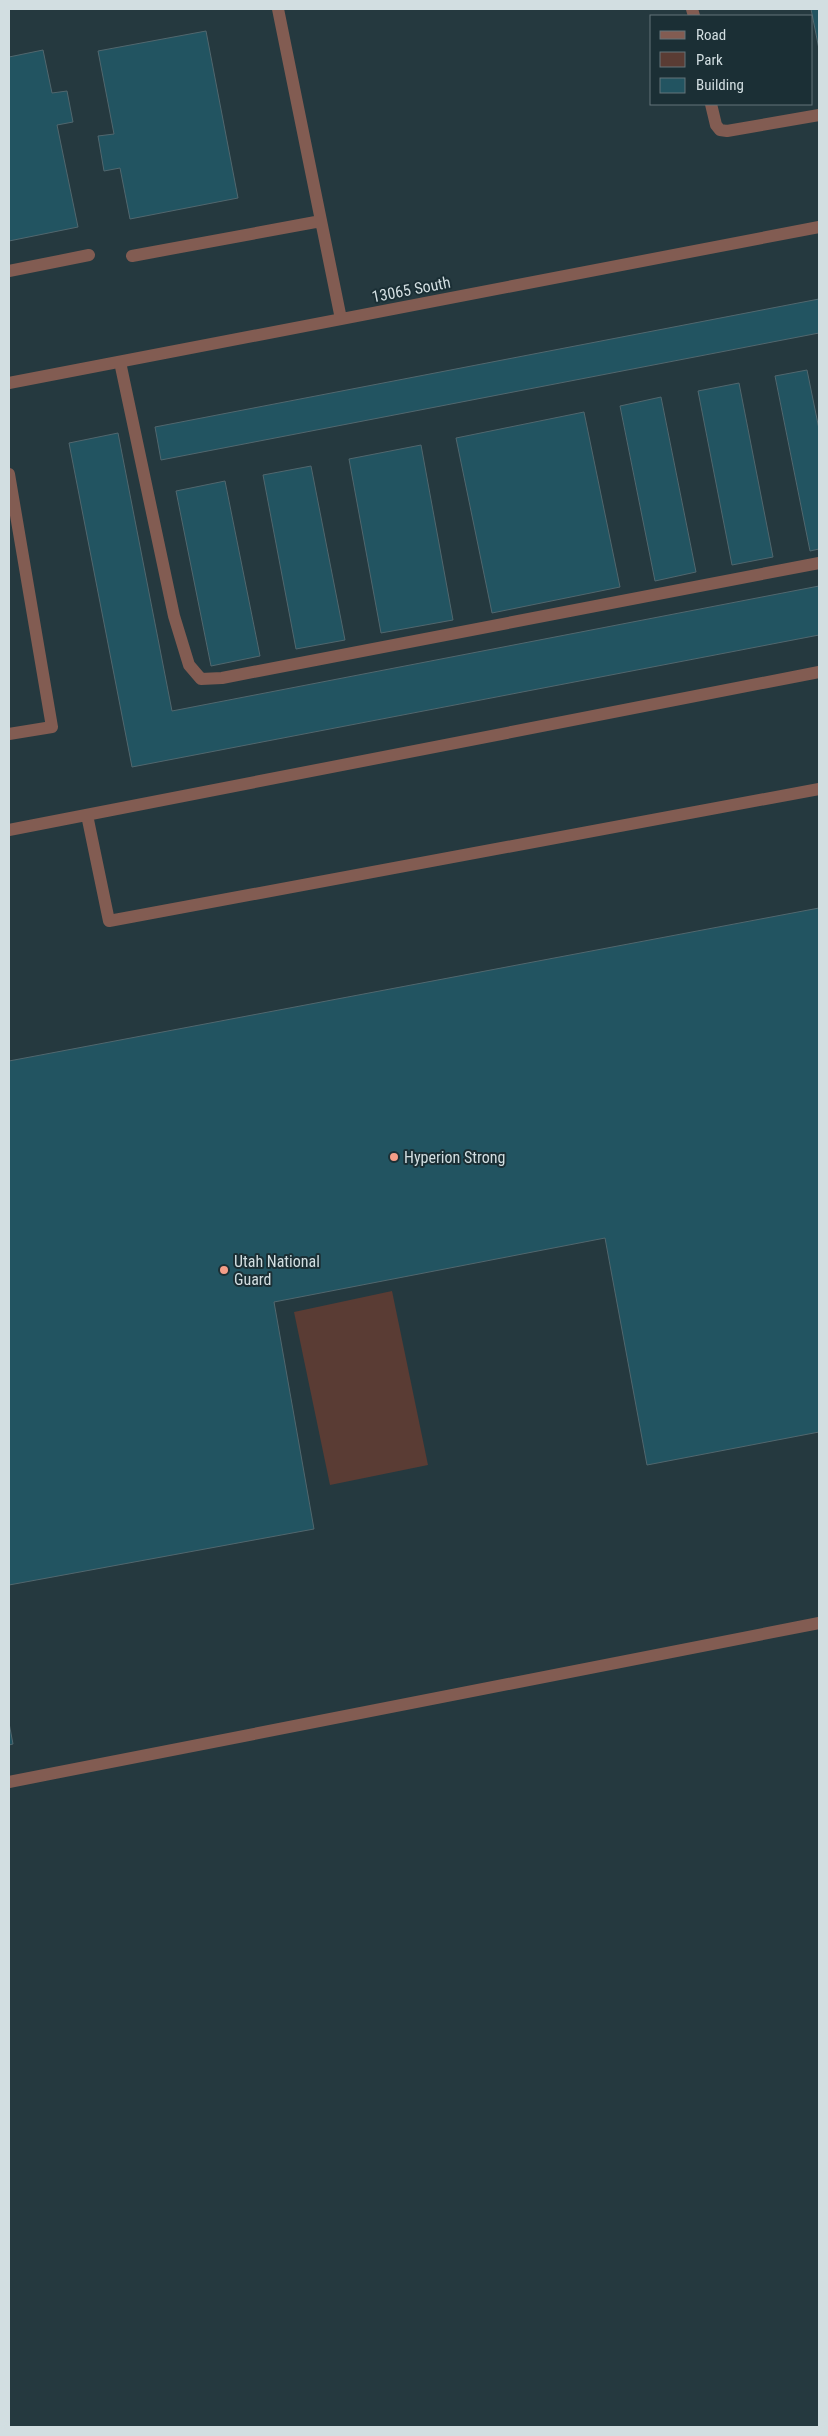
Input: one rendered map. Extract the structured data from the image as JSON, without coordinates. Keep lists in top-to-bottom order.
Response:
{
  "streets": {
    "street": ["13065 South"]
  },
  "places": ["Hyperion Strong", "Utah National Guard"],
  "legend": ["Road", "Park", "Building"]
}
